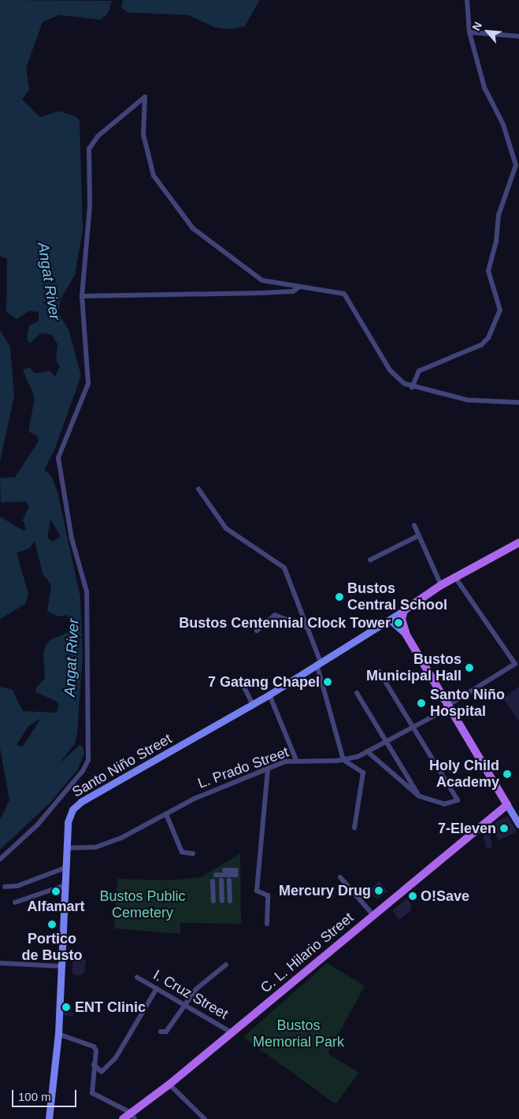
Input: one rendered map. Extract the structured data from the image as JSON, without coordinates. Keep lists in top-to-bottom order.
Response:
{
  "streets": {
    "main road": ["C. L. Hilario Street"],
    "street": ["Santo Niño Street", "L. Prado Street", "I. Cruz Street"]
  },
  "crossings": [
    ["Santo Niño Street", "L. Prado Street"],
    ["C. L. Hilario Street", "I. Cruz Street"]
  ],
  "water": ["Angat River"],
  "parks": ["Bustos Public Cemetery", "Bustos Memorial Park"],
  "places": [
    "Bustos Central School",
    "Bustos Centennial Clock Tower",
    "Bustos Municipal Hall",
    "7 Gatang Chapel",
    "Santo Niño Hospital",
    "Holy Child Academy",
    "7-Eleven",
    "Mercury Drug",
    "Alfamart",
    "O!Save",
    "Portico de Busto",
    "ENT Clinic"
  ],
  "scale_bar": "100 m",
  "north": "top left"
}
